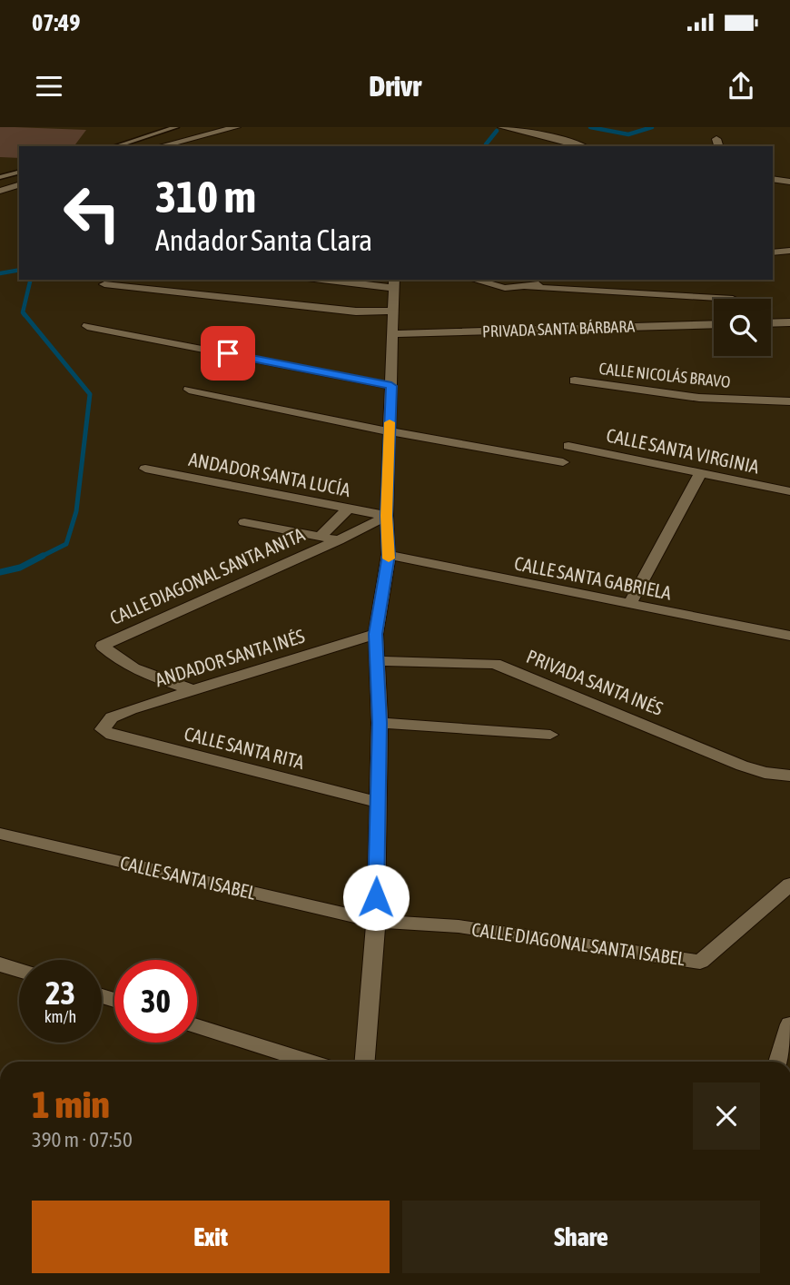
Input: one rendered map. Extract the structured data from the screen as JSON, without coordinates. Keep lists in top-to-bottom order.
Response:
{
  "streets": {
    "street": [
      "PRIVADA SANTA BÁRBARA",
      "CALLE NICOLÁS BRAVO",
      "CALLE SANTA VIRGINIA",
      "ANDADOR SANTA LUCÍA",
      "CALLE DIAGONAL SANTA ANITA",
      "CALLE SANTA GABRIELA",
      "ANDADOR SANTA INÉS",
      "PRIVADA SANTA INÉS",
      "CALLE SANTA RITA",
      "CALLE SANTA ISABEL",
      "CALLE DIAGONAL SANTA ISABEL"
    ]
  },
  "crossings": [
    ["ANDADOR SANTA LUCÍA", "CALLE DIAGONAL SANTA ANITA"],
    ["CALLE DIAGONAL SANTA ANITA", "ANDADOR SANTA INÉS"],
    ["ANDADOR SANTA INÉS", "CALLE SANTA RITA"],
    ["CALLE SANTA ISABEL", "CALLE DIAGONAL SANTA ISABEL"]
  ],
  "page": {
    "status": "07:49",
    "header": "Drivr",
    "turn": ["310 m", "Andador Santa Clara"],
    "speed": "23 km/h",
    "limit": "30",
    "heading": ["1 min", "390 m · 07:50"],
    "buttons": ["Exit", "Share"]
  }
}
